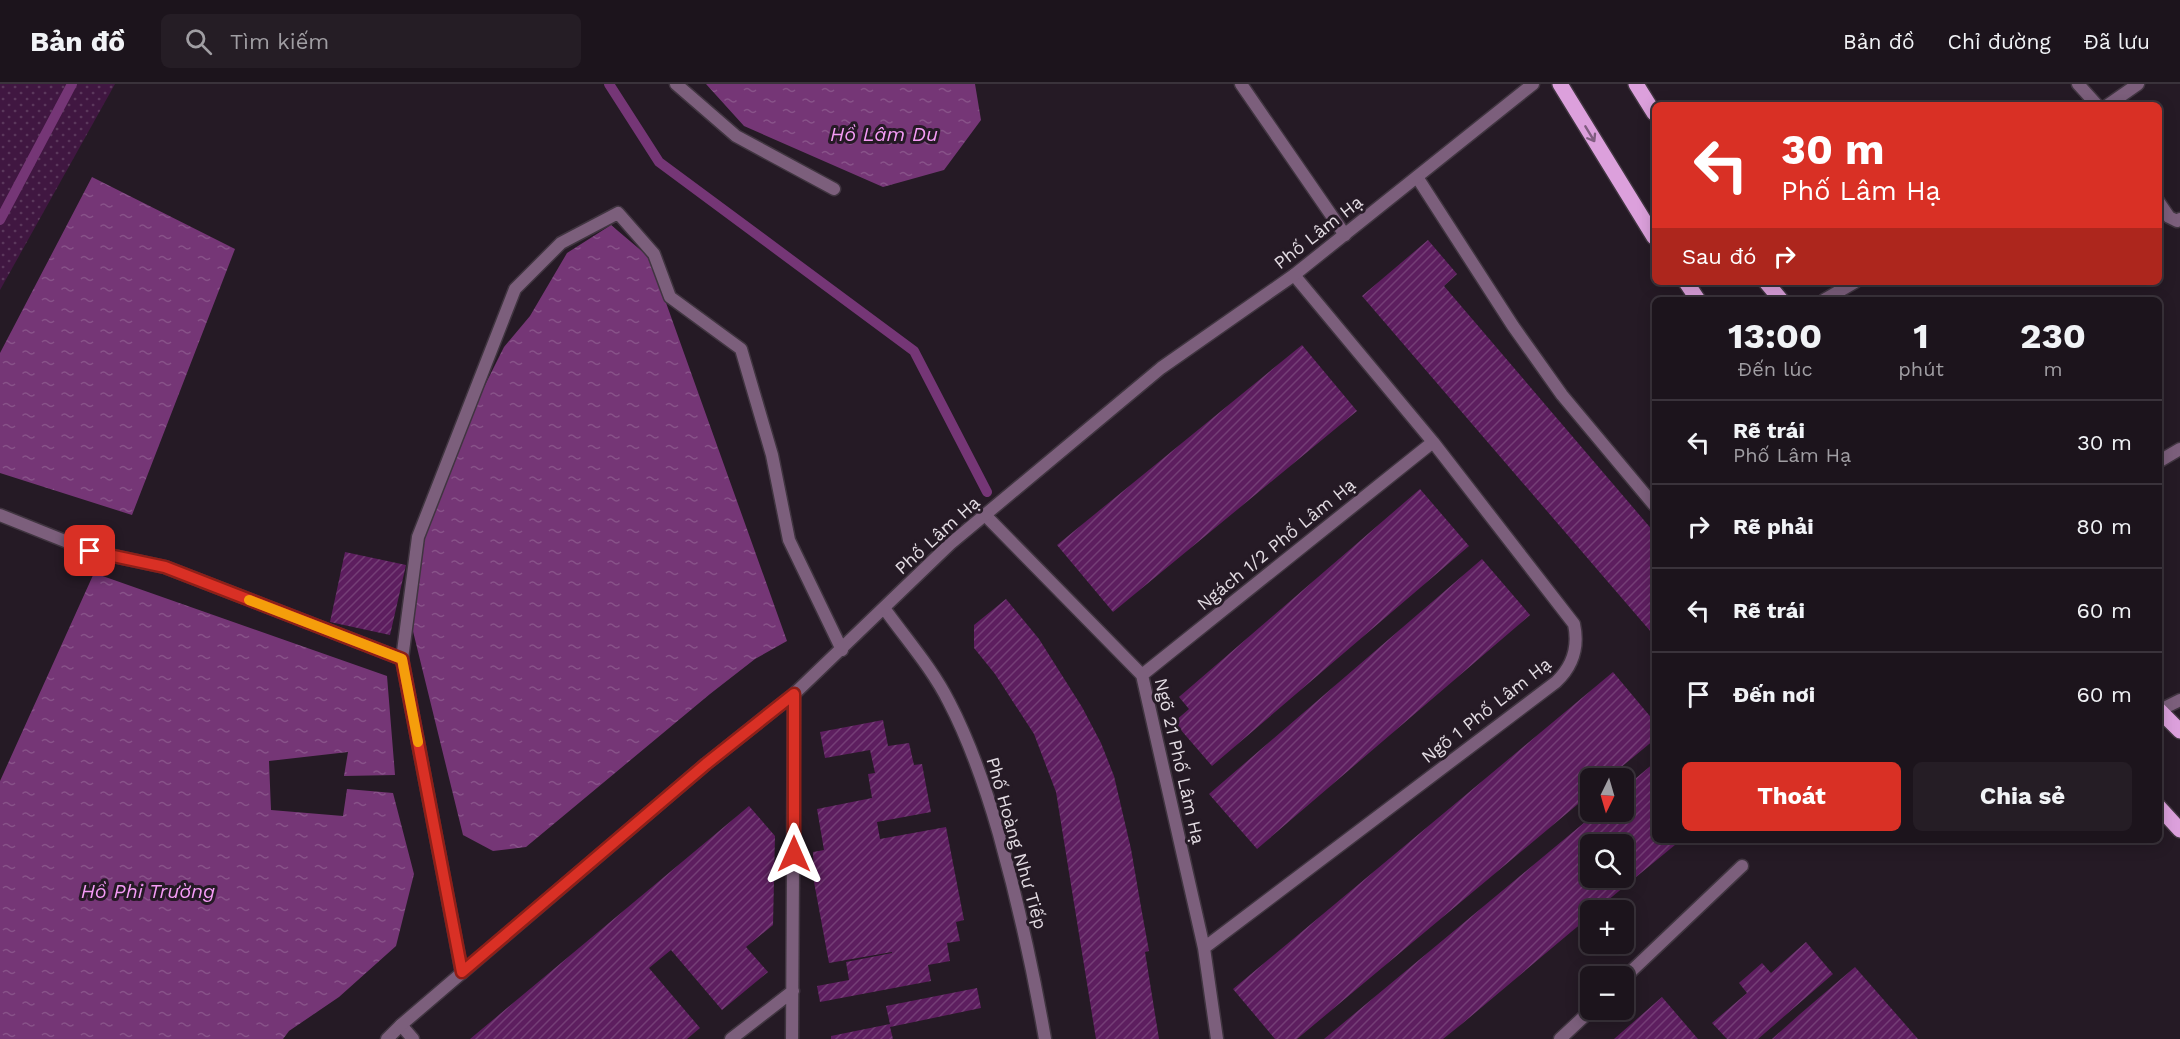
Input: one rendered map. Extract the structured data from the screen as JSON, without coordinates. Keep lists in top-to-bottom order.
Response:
{
  "streets": {
    "street": [
      "Phố Lâm Hạ",
      "Ngách 1/2 Phố Lâm Hạ",
      "Ngõ 1 Phố Lâm Hạ",
      "Ngõ 21 Phố Lâm Hạ",
      "Phố Hoàng Như Tiếp"
    ]
  },
  "crossings": [
    ["Phố Lâm Hạ", "Ngõ 1 Phố Lâm Hạ"],
    ["Phố Lâm Hạ", "Ngõ 21 Phố Lâm Hạ"],
    ["Phố Lâm Hạ", "Phố Hoàng Như Tiếp"],
    ["Ngách 1/2 Phố Lâm Hạ", "Ngõ 1 Phố Lâm Hạ"],
    ["Ngách 1/2 Phố Lâm Hạ", "Ngõ 21 Phố Lâm Hạ"],
    ["Ngõ 1 Phố Lâm Hạ", "Ngõ 21 Phố Lâm Hạ"]
  ],
  "water": ["Hồ Lâm Du", "Hồ Phi Trường"],
  "north": "bottom",
  "page": {
    "header": "Bản đồ",
    "search": "Tìm kiếm",
    "nav": ["Bản đồ", "Chỉ đường", "Đã lưu"],
    "turn": ["30 m", "Phố Lâm Hạ"],
    "then": "Sau đó",
    "eta": [
      "13:00",
      "Đến lúc",
      "1",
      "phút",
      "230",
      "m"
    ],
    "list": [
      {
        "name": "Rẽ trái",
        "note": "Phố Lâm Hạ",
        "value": "30 m"
      },
      {
        "name": "Rẽ phải",
        "value": "80 m"
      },
      {
        "name": "Rẽ trái",
        "value": "60 m"
      },
      {
        "name": "Đến nơi",
        "value": "60 m"
      }
    ],
    "buttons": ["Thoát", "Chia sẻ"],
    "map_buttons": ["+", "−"]
  }
}
